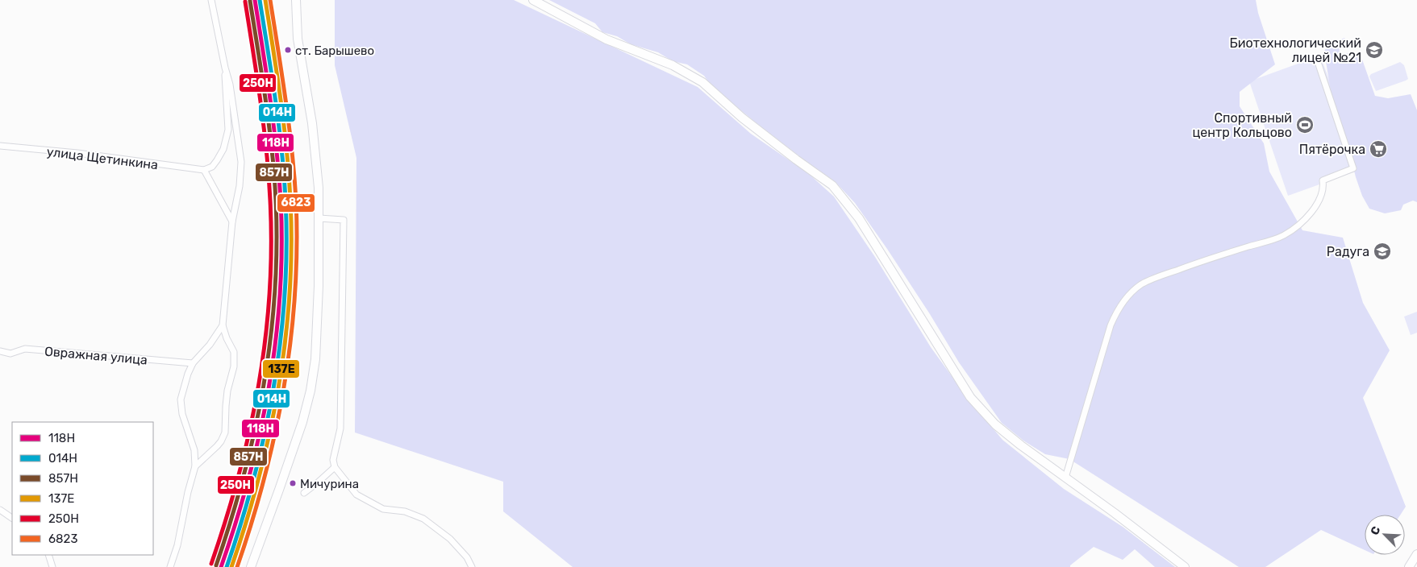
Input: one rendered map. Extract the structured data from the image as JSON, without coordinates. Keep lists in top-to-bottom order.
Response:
{
  "streets": {
    "street": ["улица Щетинкина", "Овражная улица"]
  },
  "places": {
    "other": ["ст. Барышево", "Мичурина"],
    "school or university": ["Биотехнологический лицей №21", "Радуга"],
    "sports": ["Спортивный центр Кольцово"],
    "supermarket": ["Пятёрочка"]
  },
  "lines": [
    "transit line 118Н",
    "transit line 014Н",
    "transit line 137Е",
    "transit line 6823",
    "transit line 857Н",
    "transit line 250Н"
  ],
  "legend": [
    "118Н",
    "014Н",
    "857Н",
    "137Е",
    "250Н",
    "6823"
  ],
  "north": "top left"
}
